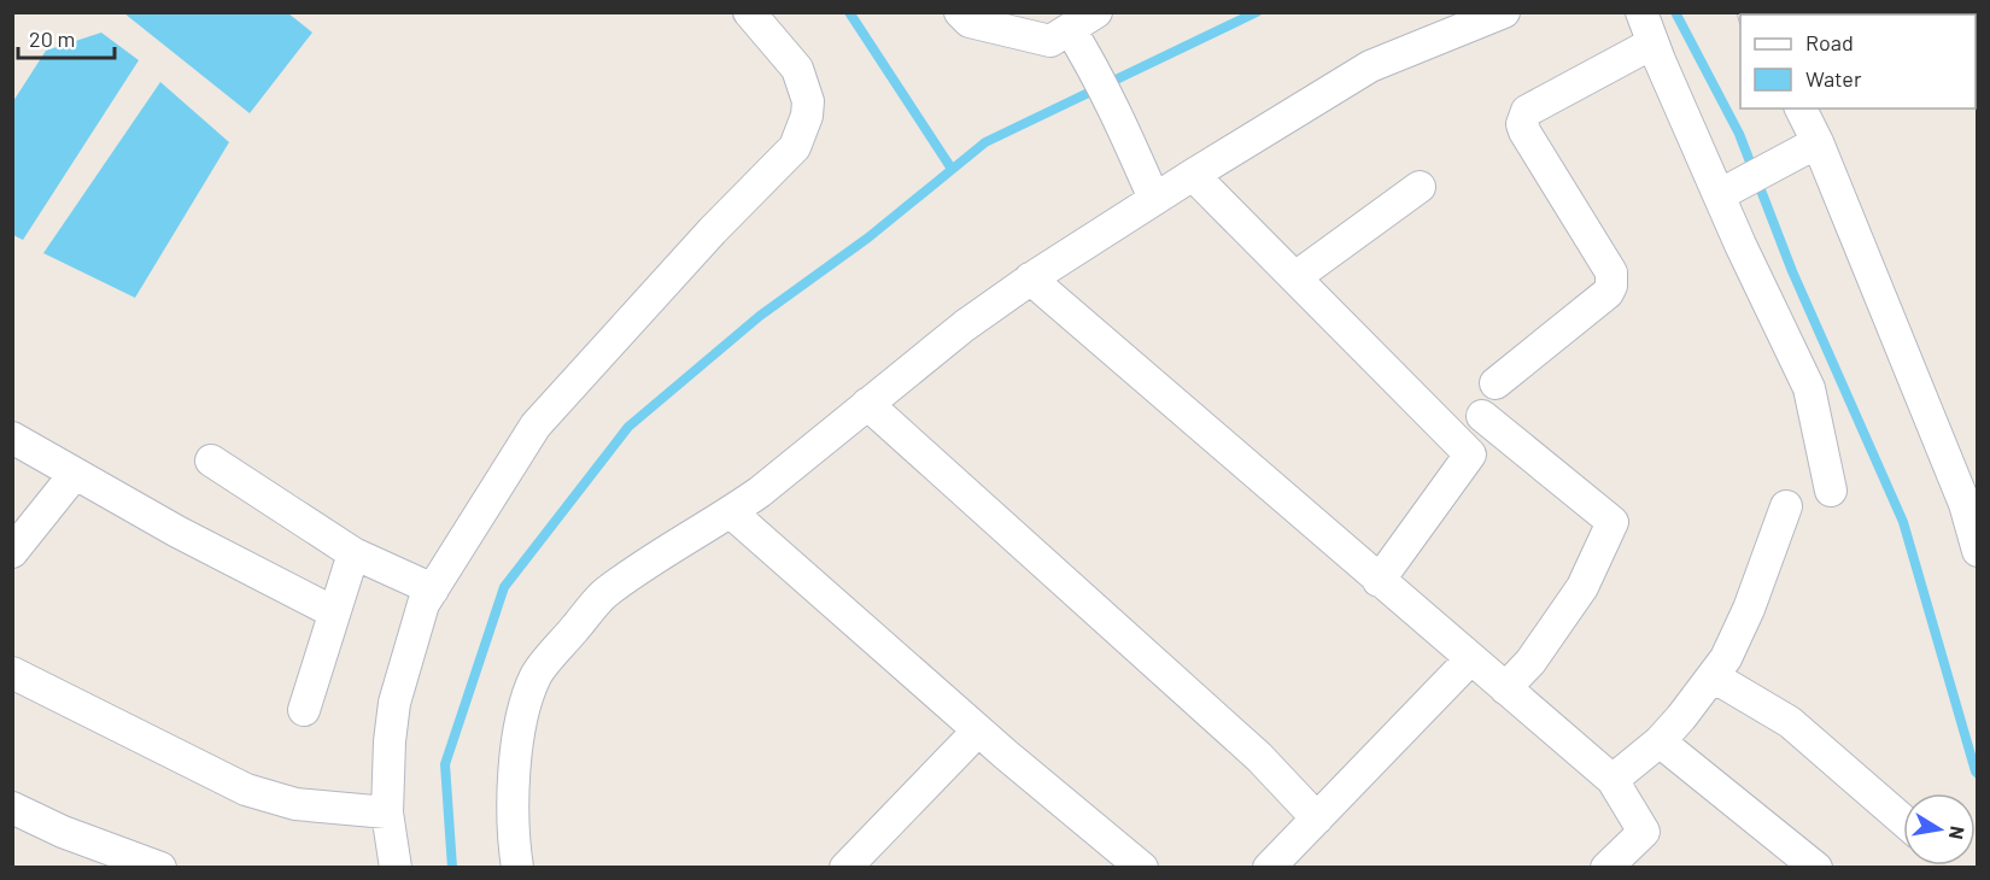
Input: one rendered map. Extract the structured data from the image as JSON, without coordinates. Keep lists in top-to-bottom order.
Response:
{
  "legend": ["Road", "Water"],
  "scale_bar": "20 m",
  "north": "right"
}
